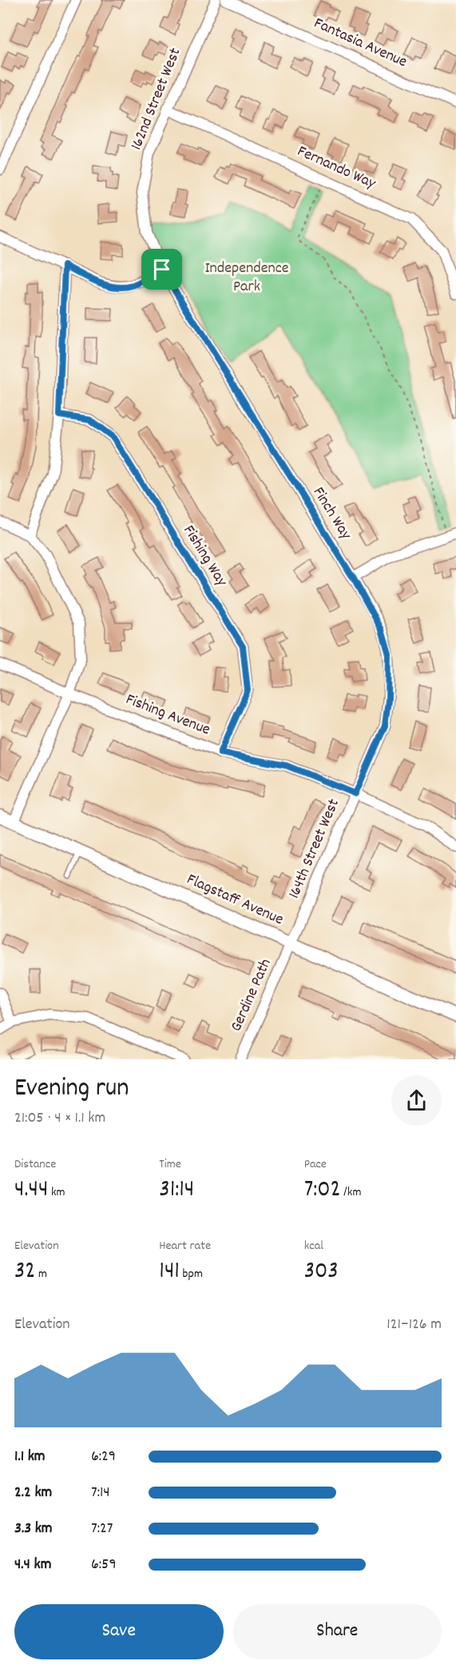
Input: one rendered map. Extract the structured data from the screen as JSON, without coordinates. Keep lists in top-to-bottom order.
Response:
{
  "streets": {
    "street": [
      "Fantasia Avenue",
      "162nd Street West",
      "Fernando Way",
      "Finch Way",
      "Fishing Way",
      "Fishing Avenue",
      "164th Street West",
      "Flagstaff Avenue",
      "Gerdine Path"
    ]
  },
  "crossings": [
    ["162nd Street West", "Fernando Way"],
    ["162nd Street West", "Finch Way"],
    ["Finch Way", "Fishing Avenue"],
    ["Finch Way", "164th Street West"],
    ["Fishing Way", "Fishing Avenue"],
    ["Fishing Avenue", "164th Street West"],
    ["164th Street West", "Flagstaff Avenue"],
    ["164th Street West", "Gerdine Path"],
    ["Flagstaff Avenue", "Gerdine Path"]
  ],
  "parks": ["Independence Park"],
  "page": {
    "heading": ["Evening run", "21:05 · 4 × 1.1 km"],
    "stats": [
      ["Distance", "4.44 km"],
      ["Time", "31:14"],
      ["Pace", "7:02 /km"],
      ["Elevation", "32 m"],
      ["Heart rate", "141 bpm"],
      ["kcal", "303"]
    ],
    "chart": ["Elevation", "121–126 m"],
    "list": [
      {
        "name": "1.1 km",
        "note": "6:29"
      },
      {
        "name": "2.2 km",
        "note": "7:14"
      },
      {
        "name": "3.3 km",
        "note": "7:27"
      },
      {
        "name": "4.4 km",
        "note": "6:59"
      }
    ],
    "buttons": ["Save", "Share"]
  }
}
